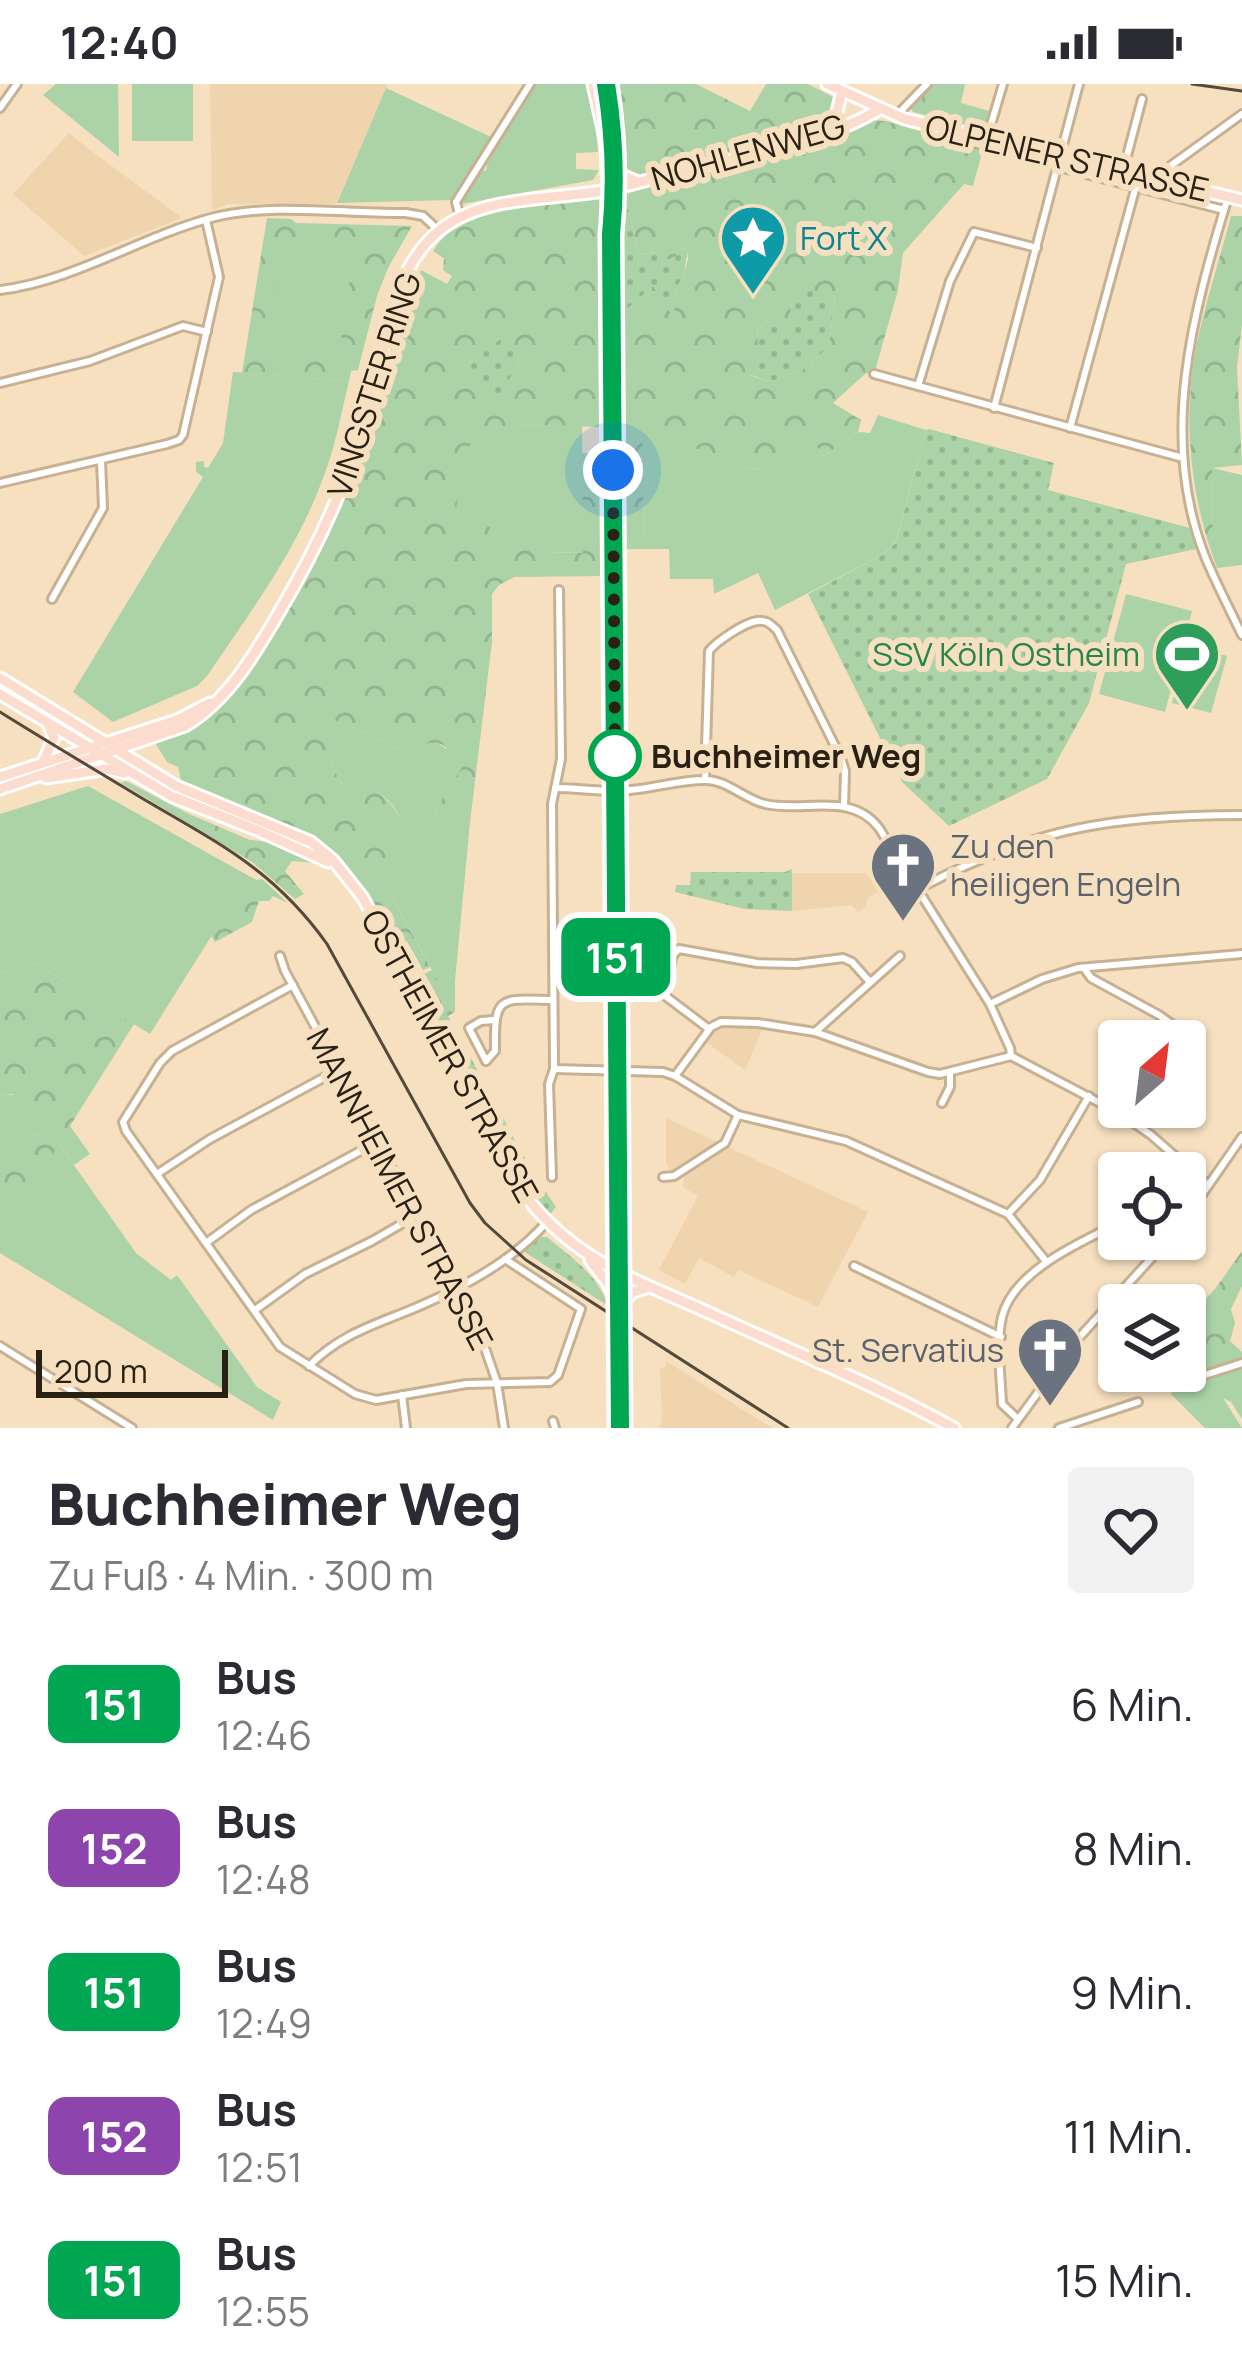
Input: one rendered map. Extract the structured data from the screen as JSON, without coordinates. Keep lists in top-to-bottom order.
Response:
{
  "streets": {
    "main road": [
      "NOHLENWEG",
      "OLPENER STRASSE",
      "VINGSTER RING",
      "OSTHEIMER STRASSE"
    ],
    "street": ["MANNHEIMER STRASSE"]
  },
  "crossings": [
    ["NOHLENWEG", "OLPENER STRASSE"],
    ["NOHLENWEG", "VINGSTER RING"],
    ["VINGSTER RING", "OSTHEIMER STRASSE"]
  ],
  "places": {
    "place": ["Fort X"],
    "sports": ["SSV Köln Ostheim"],
    "other": ["Buchheimer Weg"],
    "church": ["Zu den heiligen Engeln", "St. Servatius"]
  },
  "lines": ["bus line 151"],
  "scale_bar": "200 m",
  "north": "top right",
  "page": {
    "status": "12:40",
    "on_map": "151",
    "scale": "200 m",
    "heading": ["Buchheimer Weg", "Zu Fuß · 4 Min. · 300 m"],
    "list": [
      {
        "mark": "151",
        "name": "Bus",
        "note": "12:46",
        "value": "6 Min."
      },
      {
        "mark": "152",
        "name": "Bus",
        "note": "12:48",
        "value": "8 Min."
      },
      {
        "mark": "151",
        "name": "Bus",
        "note": "12:49",
        "value": "9 Min."
      },
      {
        "mark": "152",
        "name": "Bus",
        "note": "12:51",
        "value": "11 Min."
      },
      {
        "mark": "151",
        "name": "Bus",
        "note": "12:55",
        "value": "15 Min."
      }
    ]
  }
}
